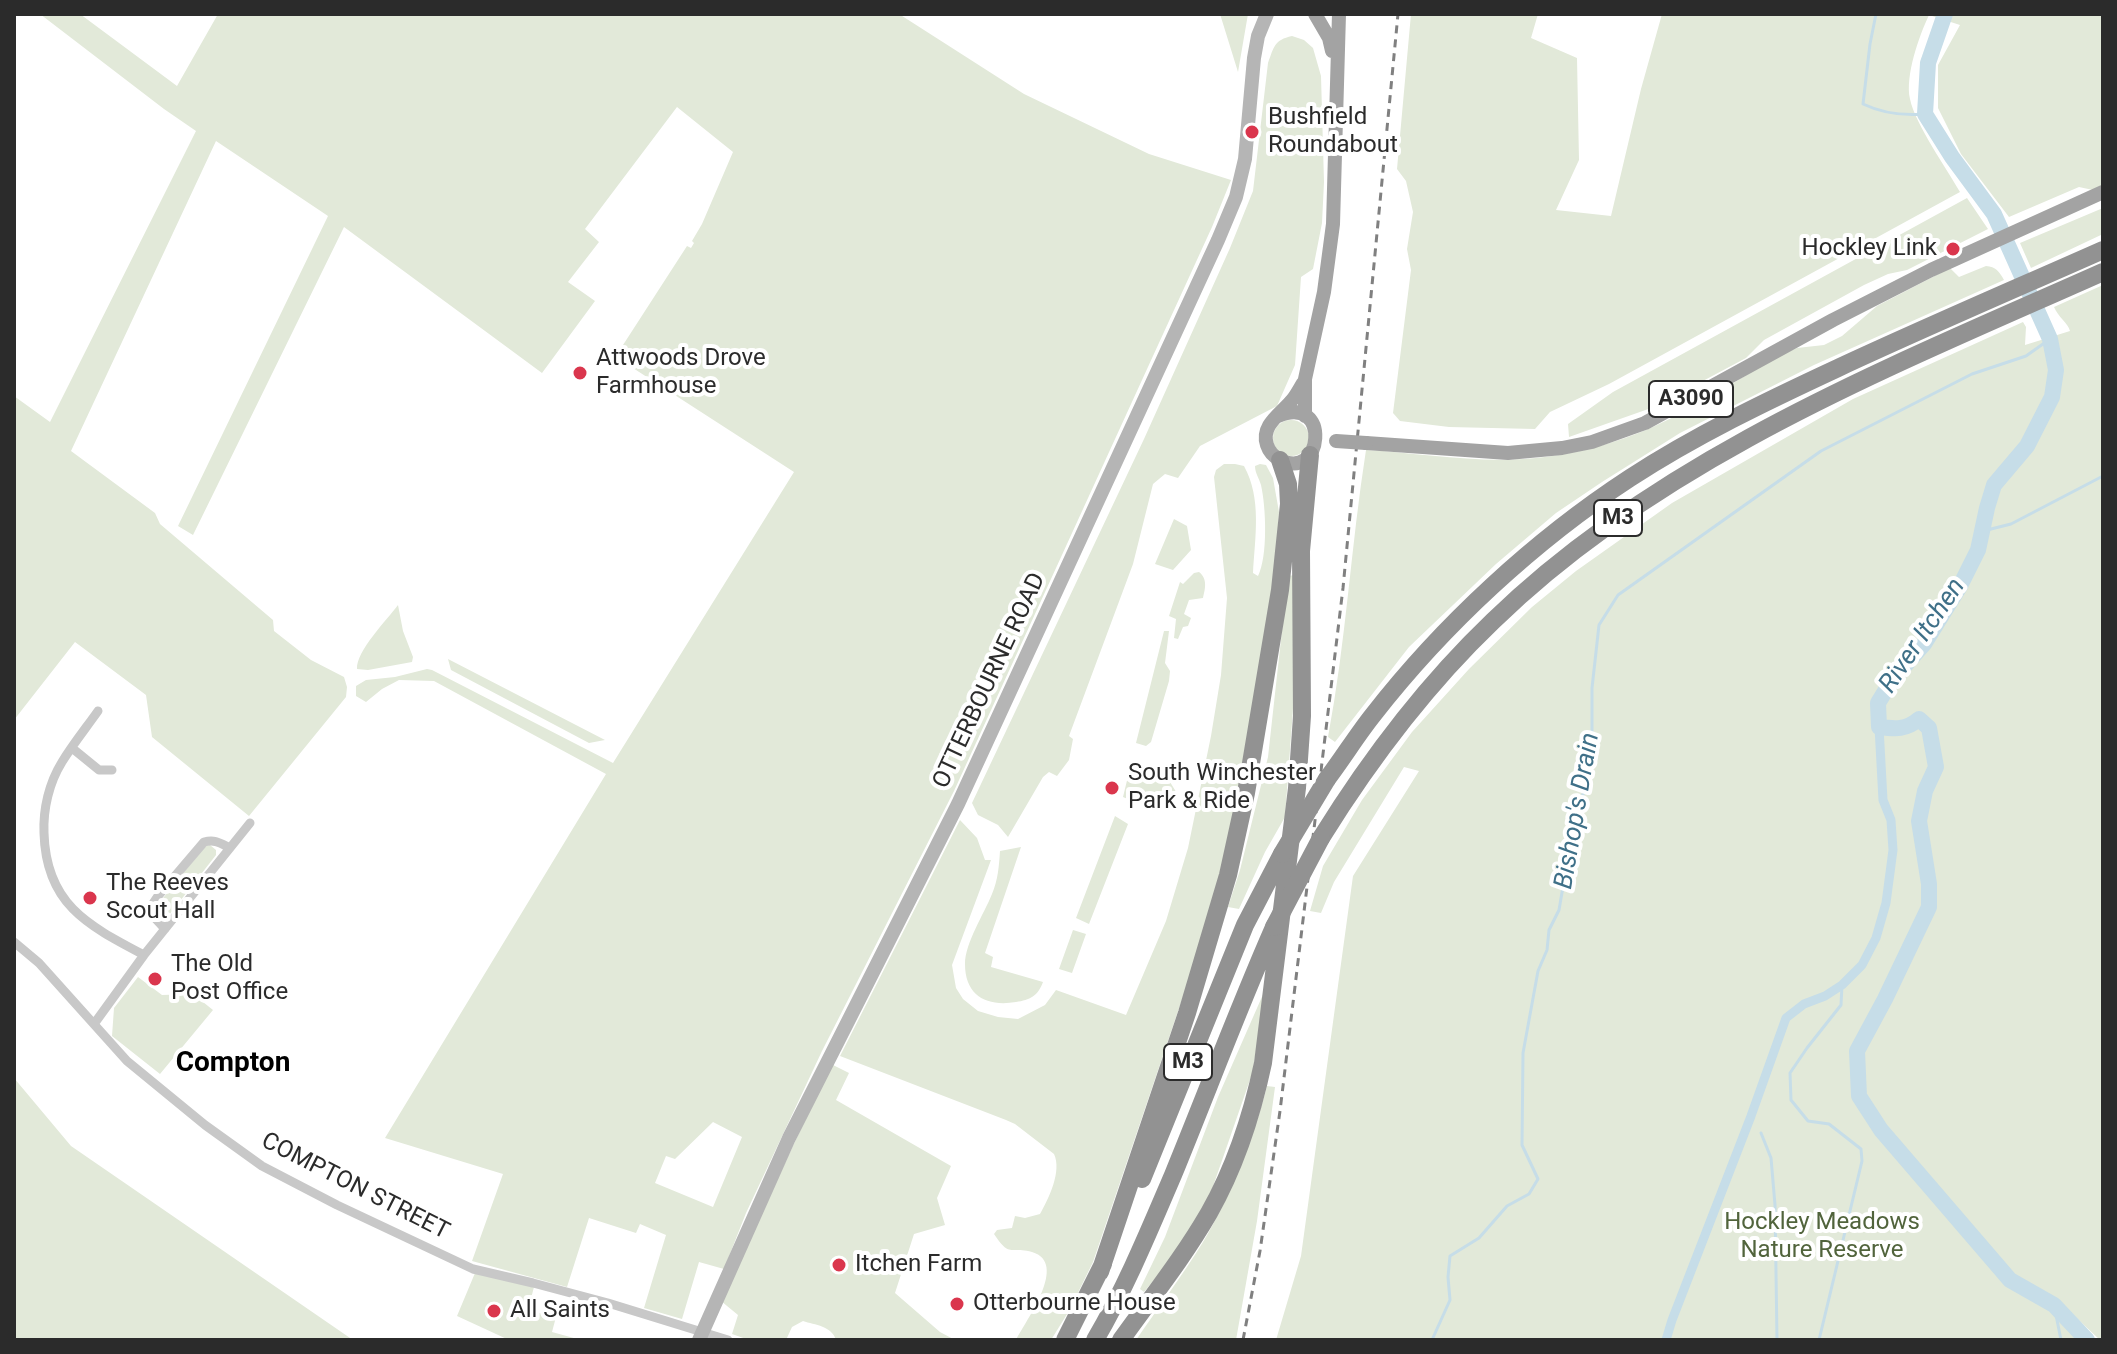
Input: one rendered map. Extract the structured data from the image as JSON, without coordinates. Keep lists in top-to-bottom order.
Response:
{
  "streets": {
    "highway": ["M3"],
    "main road": ["A3090"],
    "street": ["OTTERBOURNE ROAD", "COMPTON STREET"]
  },
  "crossings": [
    ["A3090", "M3"],
    ["OTTERBOURNE ROAD", "COMPTON STREET"]
  ],
  "districts": ["Compton"],
  "water": ["River Itchen", "Bishop's Drain"],
  "parks": ["Hockley Meadows Nature Reserve"],
  "places": [
    "Bushfield Roundabout",
    "Hockley Link",
    "Attwoods Drove Farmhouse",
    "South Winchester Park & Ride",
    "The Reeves Scout Hall",
    "The Old Post Office",
    "Itchen Farm",
    "Otterbourne House",
    "All Saints"
  ]
}
